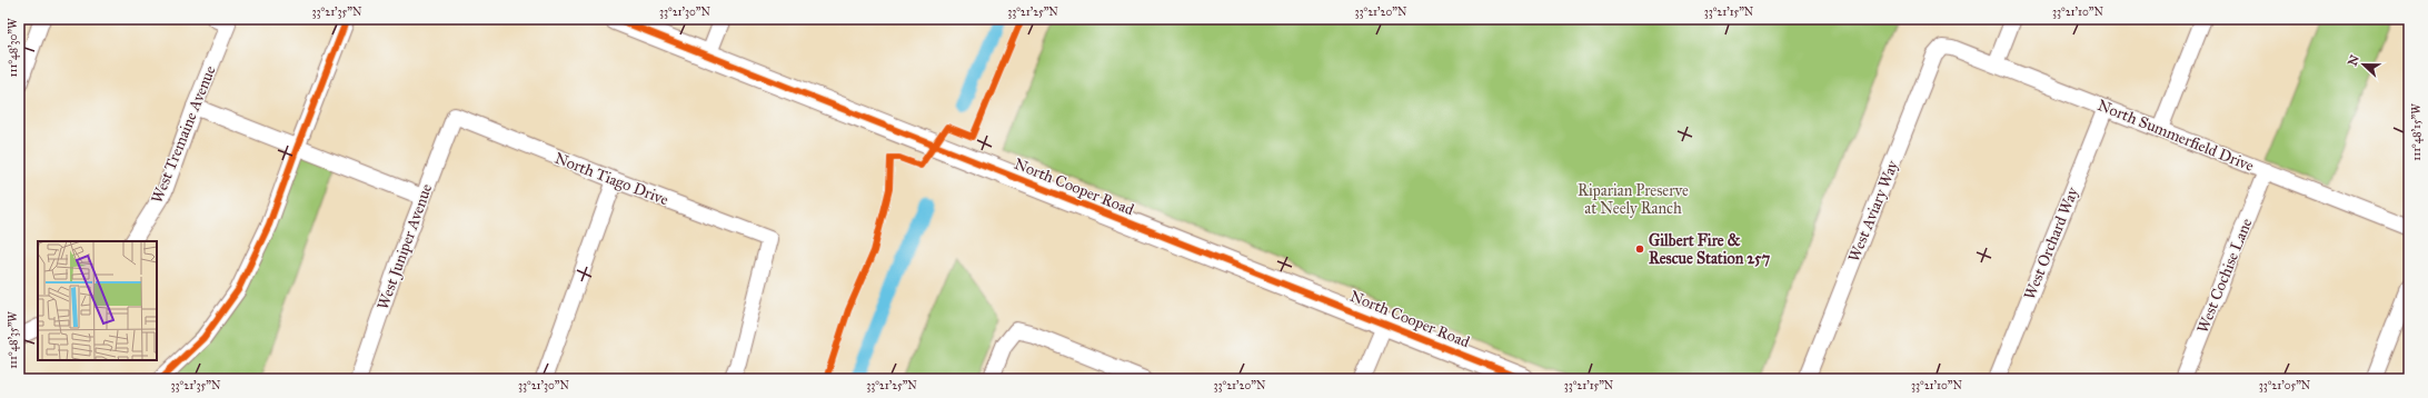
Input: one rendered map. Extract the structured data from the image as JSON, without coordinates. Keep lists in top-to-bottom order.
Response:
{
  "streets": {
    "main road": ["North Cooper Road"],
    "street": [
      "West Tremaine Avenue",
      "North Summerfield Drive",
      "North Tiago Drive",
      "West Aviary Way",
      "West Orchard Way",
      "West Juniper Avenue",
      "West Cochise Lane"
    ]
  },
  "crossings": [
    ["North Summerfield Drive", "West Aviary Way"],
    ["North Summerfield Drive", "West Orchard Way"],
    ["North Summerfield Drive", "West Cochise Lane"],
    ["North Tiago Drive", "West Juniper Avenue"]
  ],
  "parks": ["Riparian Preserve at Neely Ranch"],
  "places": ["Gilbert Fire & Rescue Station 257"],
  "north": "left",
  "coordinates": [
    "33°21'35\"N",
    "33°21'30\"N",
    "33°21'25\"N",
    "33°21'20\"N",
    "33°21'15\"N",
    "33°21'10\"N",
    "111°48'30\"W",
    "111°48'15\"W",
    "111°48'35\"W",
    "33°21'05\"N"
  ]
}
